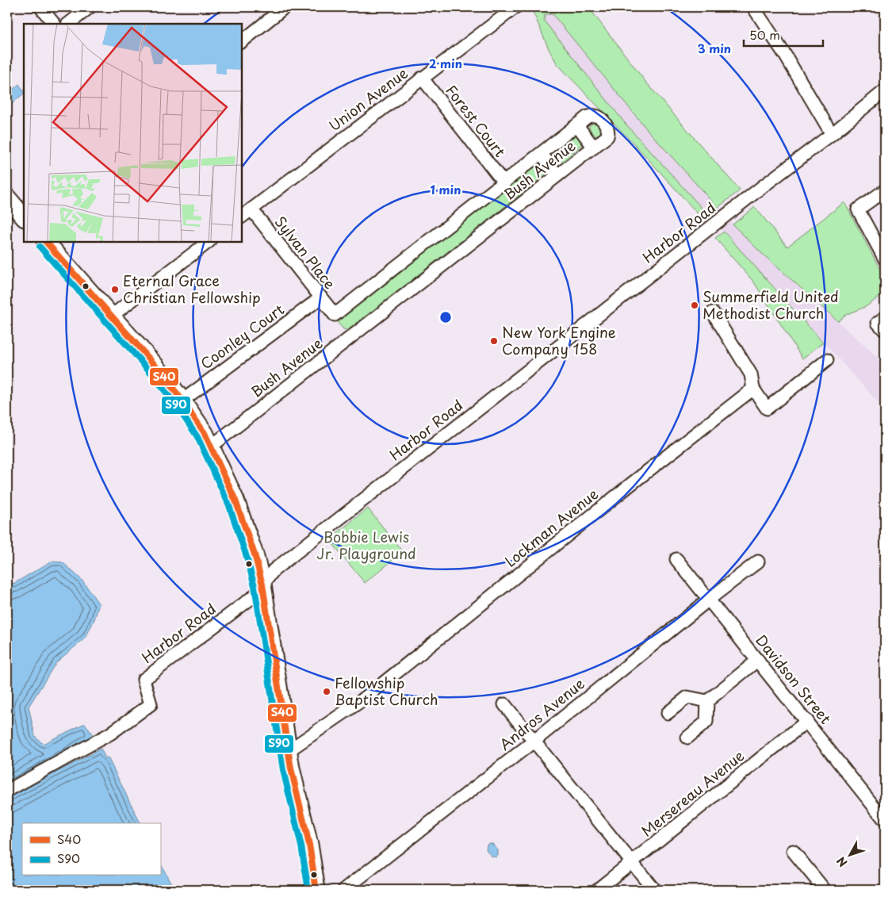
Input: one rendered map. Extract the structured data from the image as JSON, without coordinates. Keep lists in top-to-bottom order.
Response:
{
  "streets": {
    "street": [
      "Union Avenue",
      "Forest Court",
      "Bush Avenue",
      "Harbor Road",
      "Sylvan Place",
      "Coonley Court",
      "Lockman Avenue",
      "Davidson Street",
      "Andros Avenue",
      "Mersereau Avenue"
    ]
  },
  "crossings": [
    ["Union Avenue", "Forest Court"],
    ["Union Avenue", "Sylvan Place"],
    ["Forest Court", "Bush Avenue"],
    ["Bush Avenue", "Sylvan Place"],
    ["Sylvan Place", "Coonley Court"],
    ["Davidson Street", "Andros Avenue"],
    ["Davidson Street", "Mersereau Avenue"]
  ],
  "parks": ["Bobbie Lewis Jr. Playground"],
  "places": [
    "Eternal Grace Christian Fellowship",
    "Summerfield United Methodist Church",
    "New York Engine Company 158",
    "Fellowship Baptist Church"
  ],
  "lines": ["transit line S40", "transit line S90"],
  "legend": ["S40", "S90"],
  "scale_bar": "50 m",
  "north": "bottom left",
  "rings": ["3 min", "2 min", "1 min"]
}
